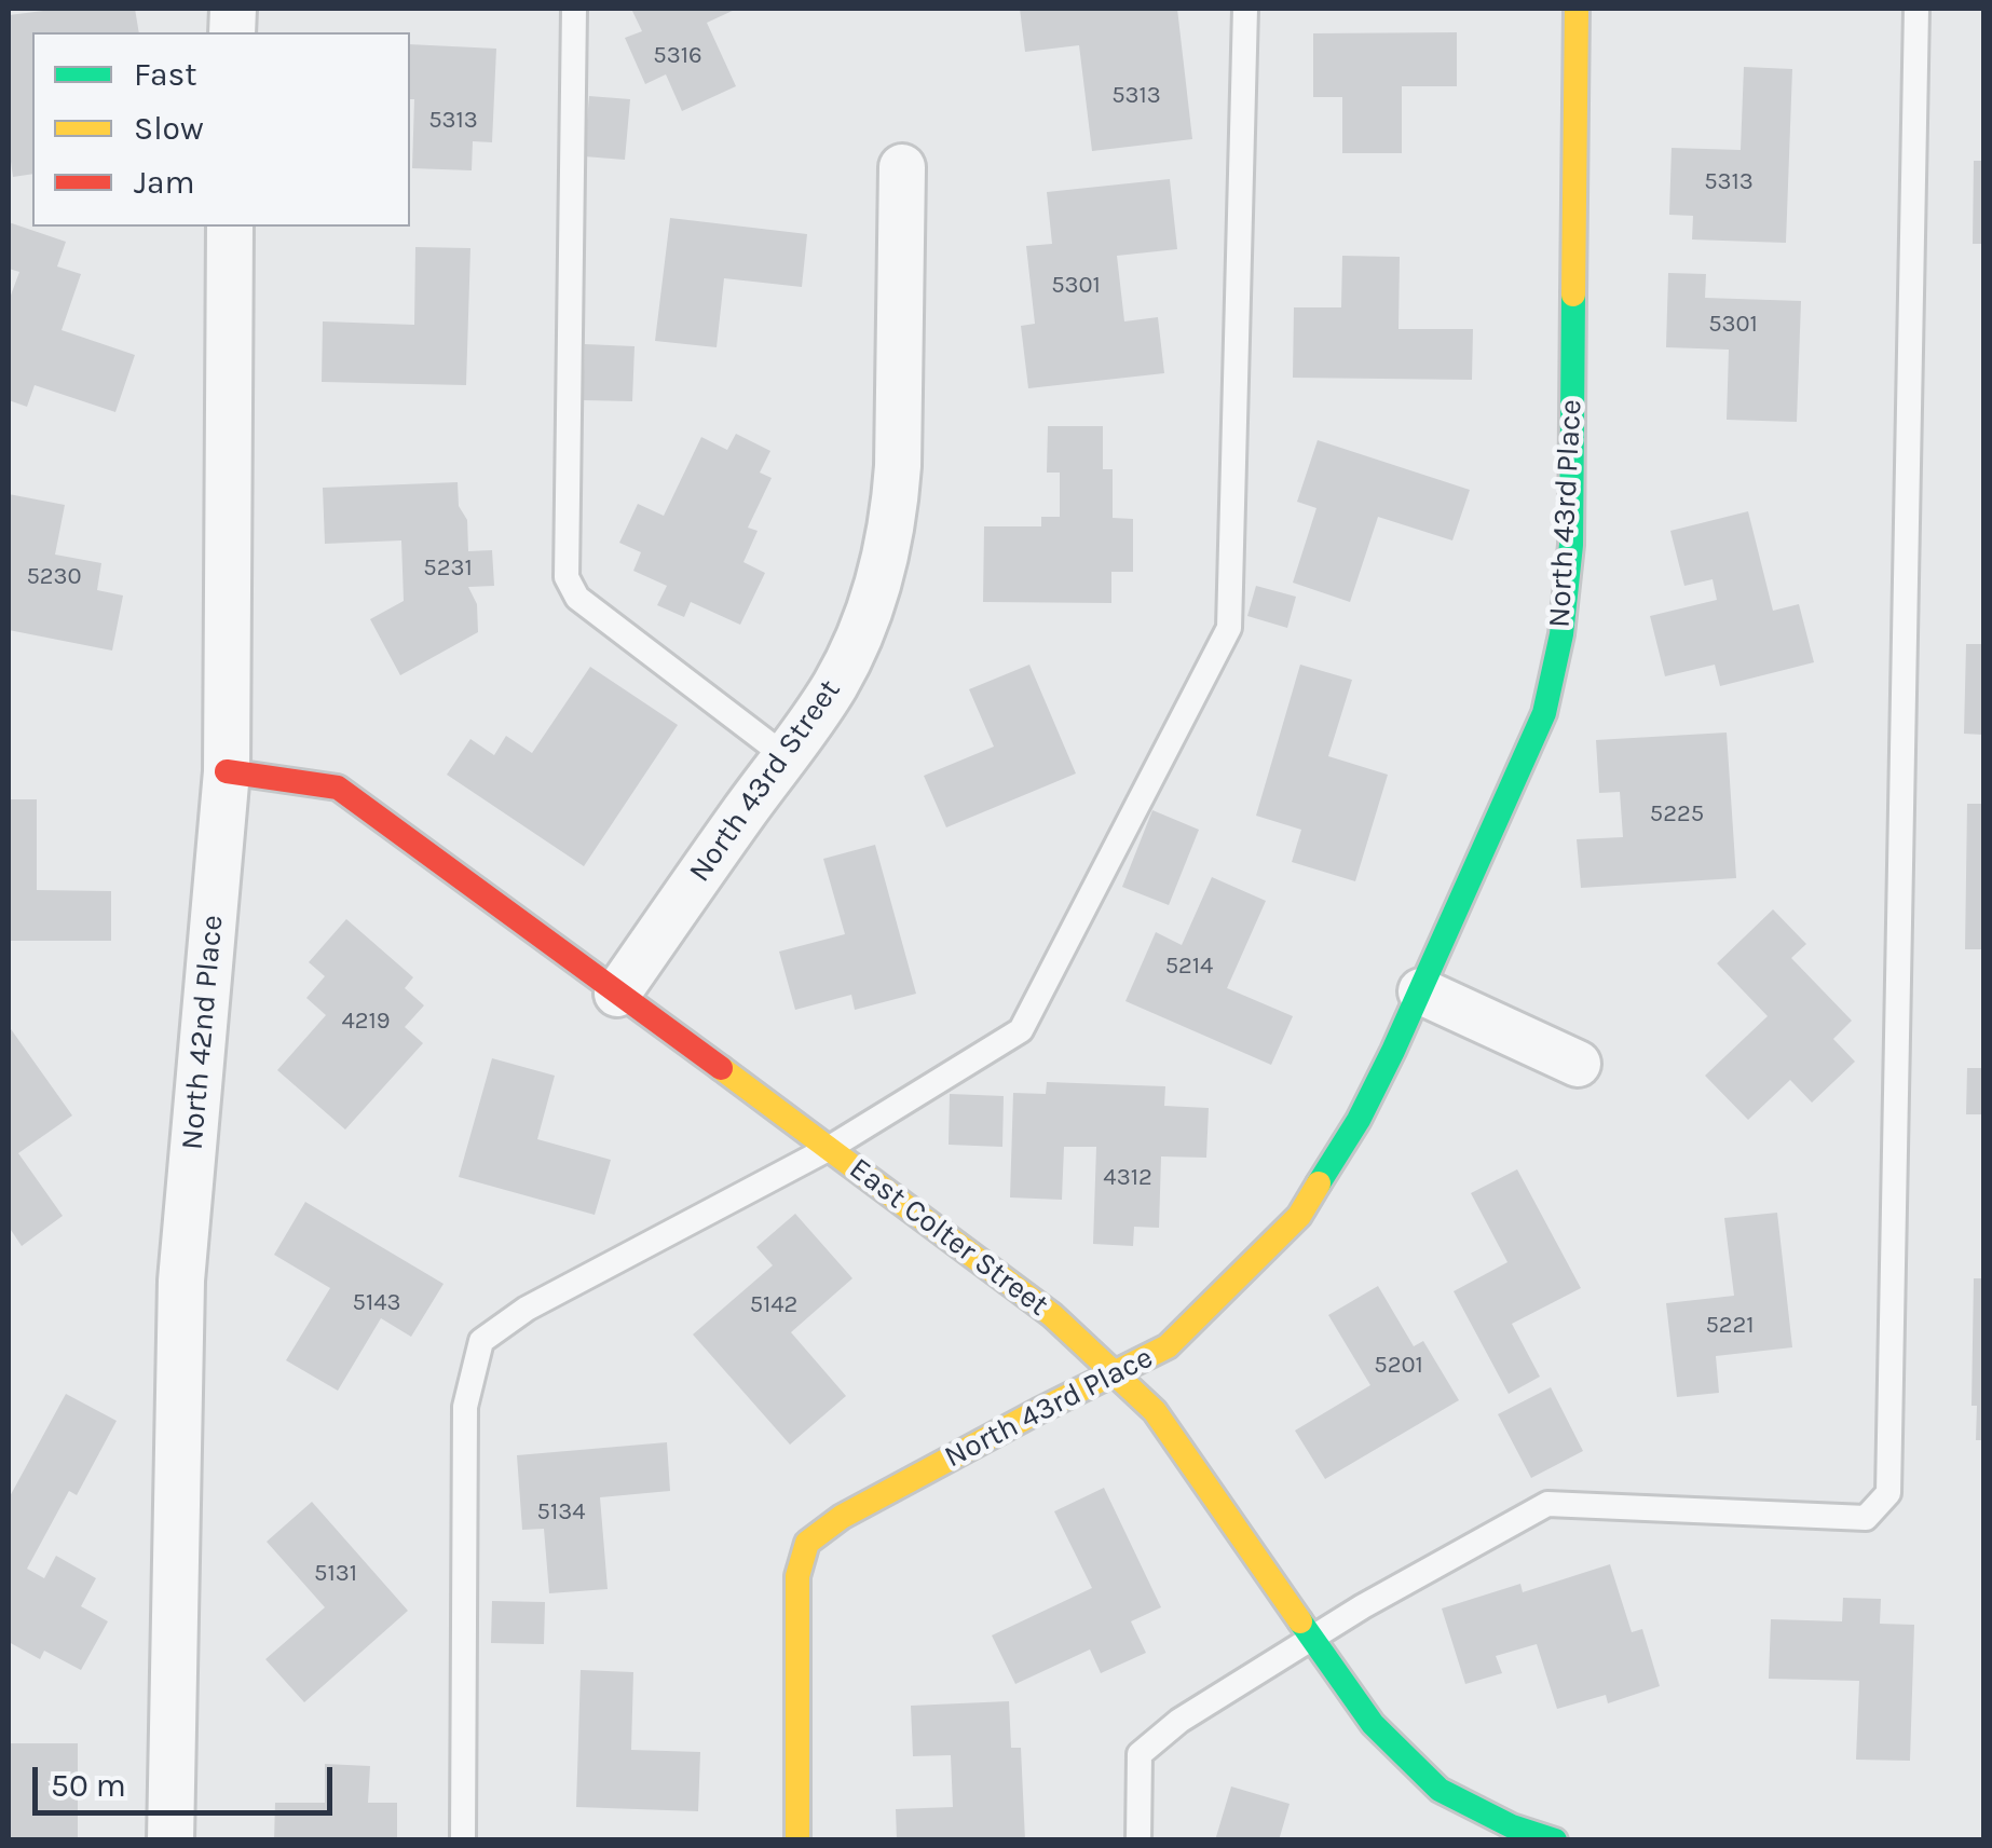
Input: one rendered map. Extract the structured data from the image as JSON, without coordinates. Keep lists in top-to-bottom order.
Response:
{
  "streets": {
    "street": [
      "North 43rd Place",
      "North 43rd Street",
      "North 42nd Place",
      "East Colter Street"
    ]
  },
  "crossings": [
    ["North 43rd Place", "East Colter Street"],
    ["North 43rd Street", "East Colter Street"],
    ["North 42nd Place", "East Colter Street"]
  ],
  "house_numbers": [
    "5316",
    "5313",
    "5313",
    "5313",
    "5301",
    "5301",
    "5231",
    "5230",
    "5225",
    "5214",
    "4219",
    "4312",
    "5143",
    "5142",
    "5221",
    "5201",
    "5134",
    "5131"
  ],
  "legend": ["Fast", "Slow", "Jam"],
  "scale_bar": "50 m"
}
